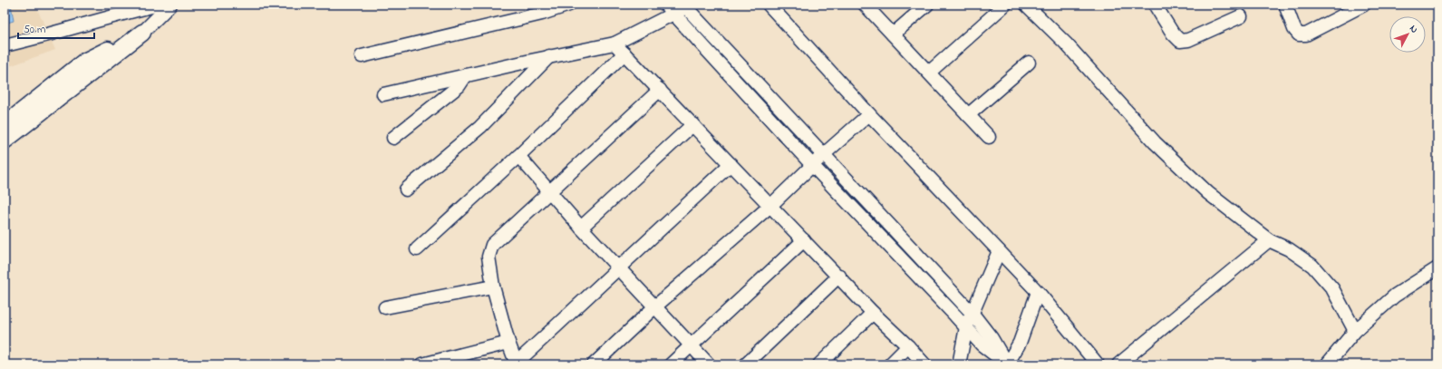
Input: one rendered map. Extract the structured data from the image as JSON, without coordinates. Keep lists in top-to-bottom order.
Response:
{
  "scale_bar": "50 m",
  "north": "top right"
}
